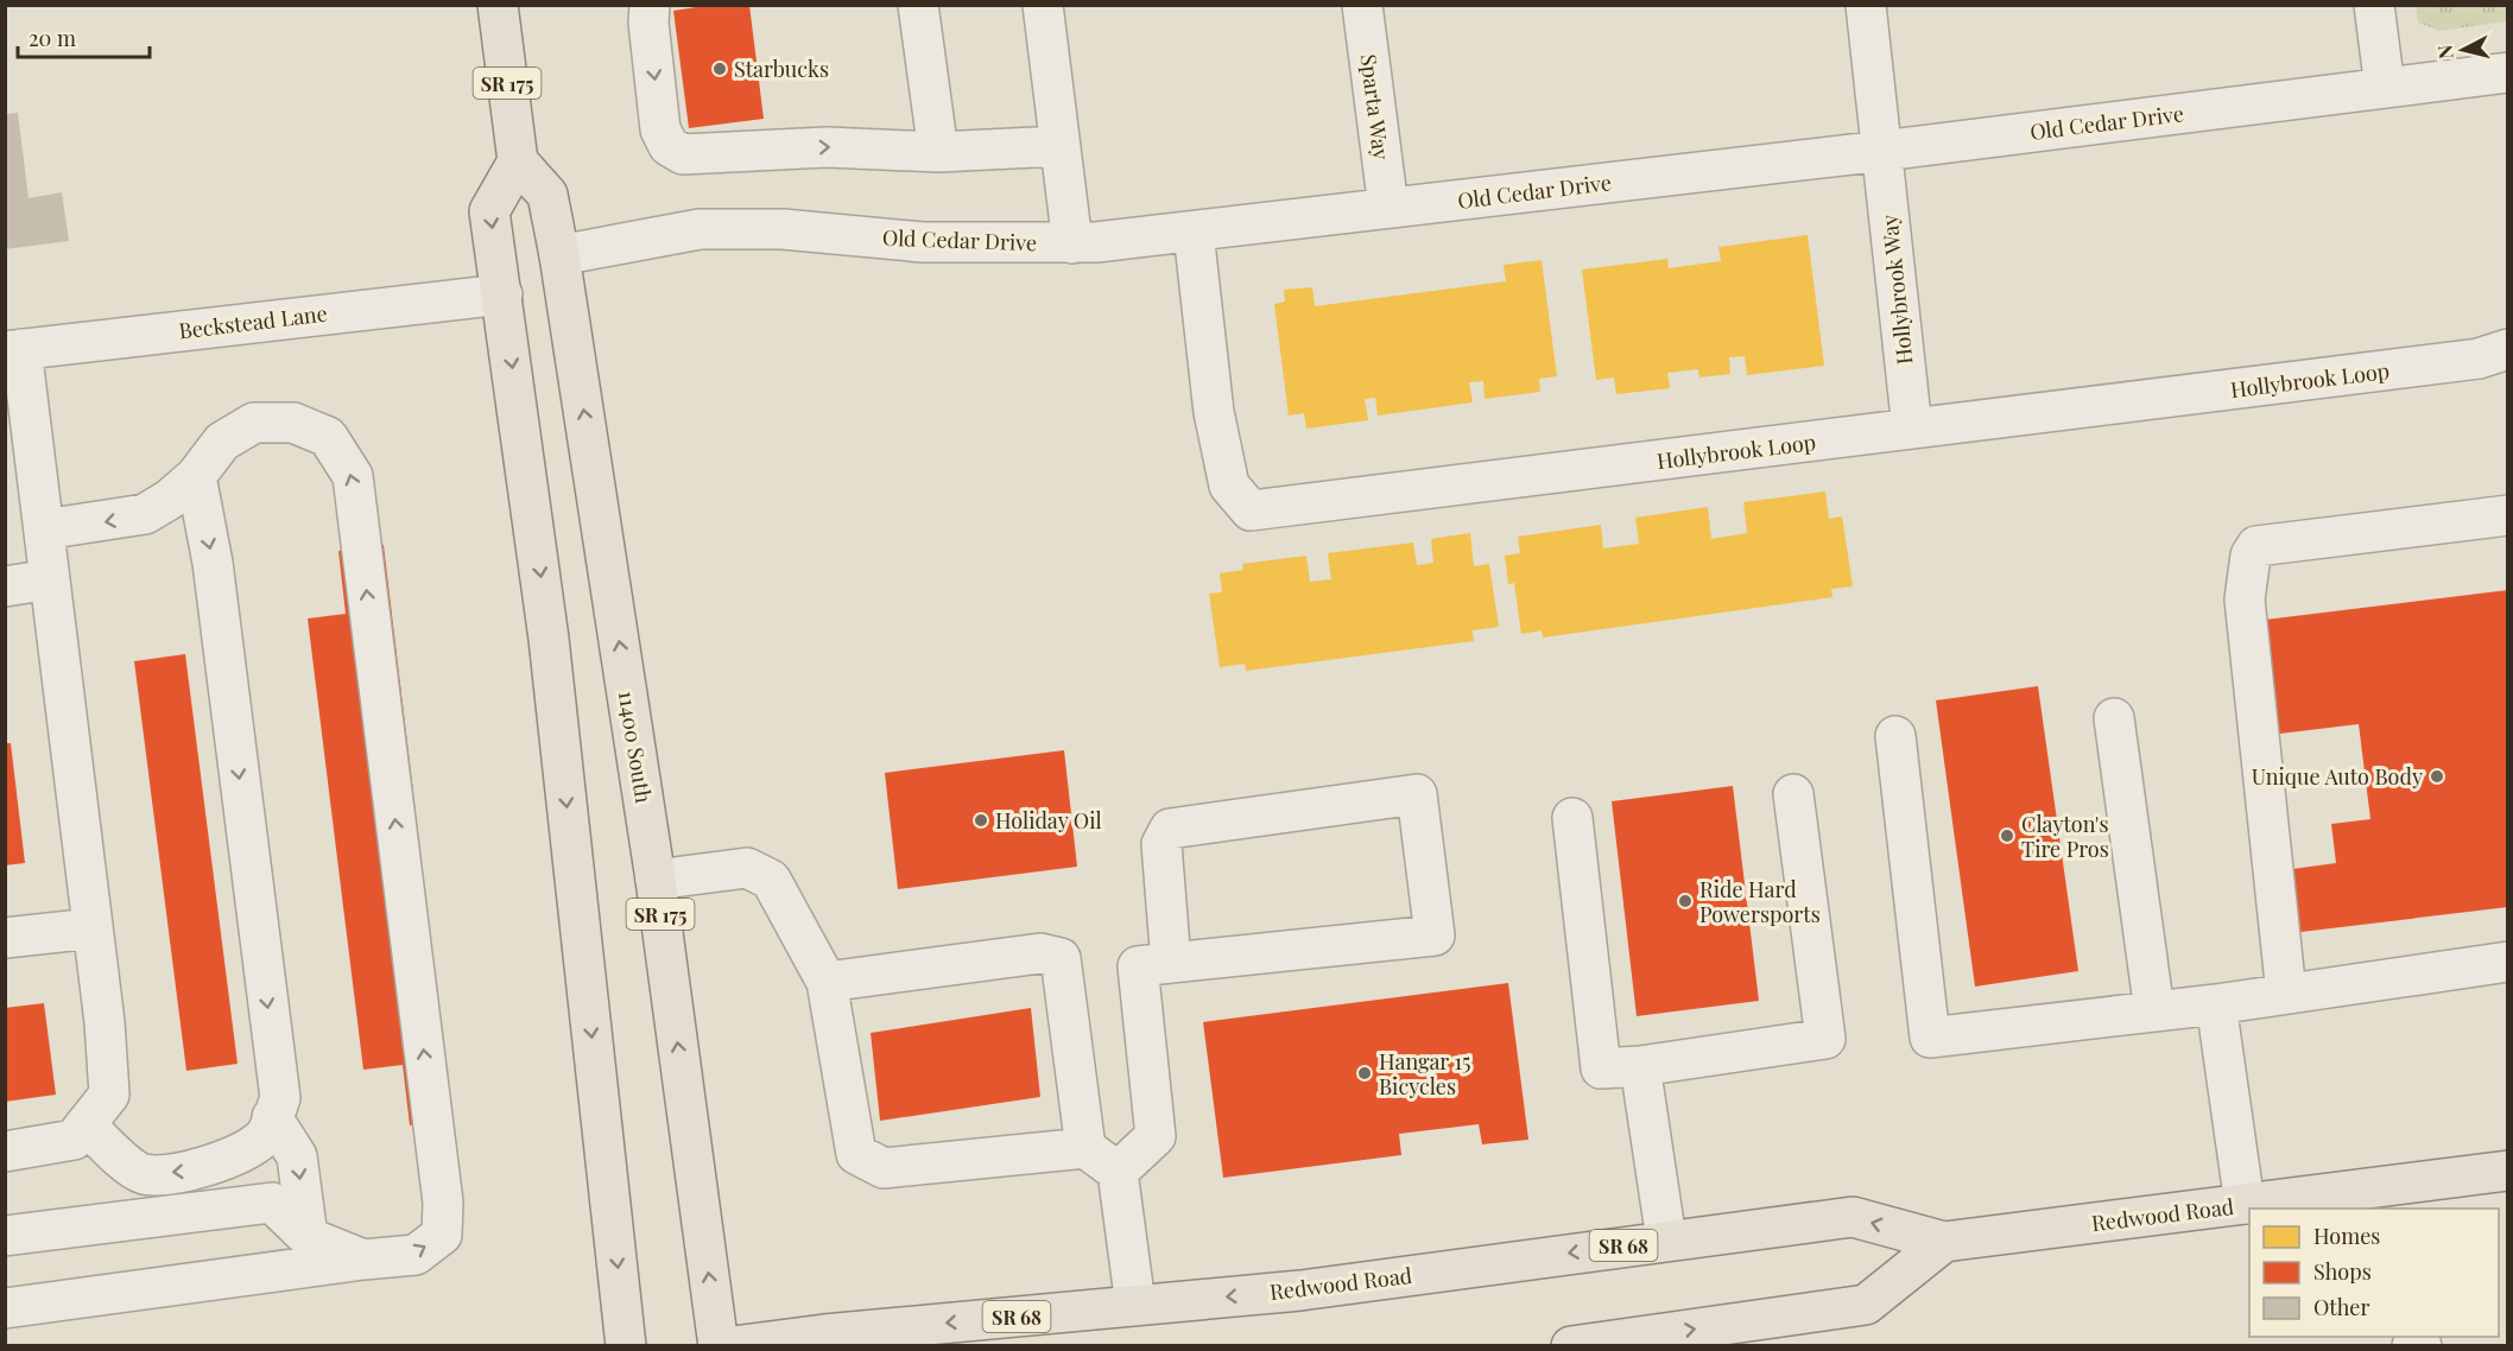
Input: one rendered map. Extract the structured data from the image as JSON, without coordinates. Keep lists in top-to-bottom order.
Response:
{
  "streets": {
    "main road": [
      "SR 175",
      "11400 South",
      "Redwood Road",
      "SR 68"
    ],
    "street": [
      "Sparta Way",
      "Old Cedar Drive",
      "Hollybrook Way",
      "Beckstead Lane",
      "Hollybrook Loop"
    ]
  },
  "crossings": [
    ["SR 175", "11400 South"],
    ["Sparta Way", "Old Cedar Drive"],
    ["Old Cedar Drive", "Hollybrook Way"],
    ["Old Cedar Drive", "Hollybrook Loop"],
    ["Old Cedar Drive", "11400 South"],
    ["Hollybrook Way", "Hollybrook Loop"]
  ],
  "places": [
    "Starbucks",
    "Unique Auto Body",
    "Holiday Oil",
    "Clayton's Tire Pros",
    "Ride Hard Powersports",
    "Hangar 15 Bicycles"
  ],
  "legend": ["Homes", "Shops", "Other"],
  "scale_bar": "20 m",
  "north": "left"
}
